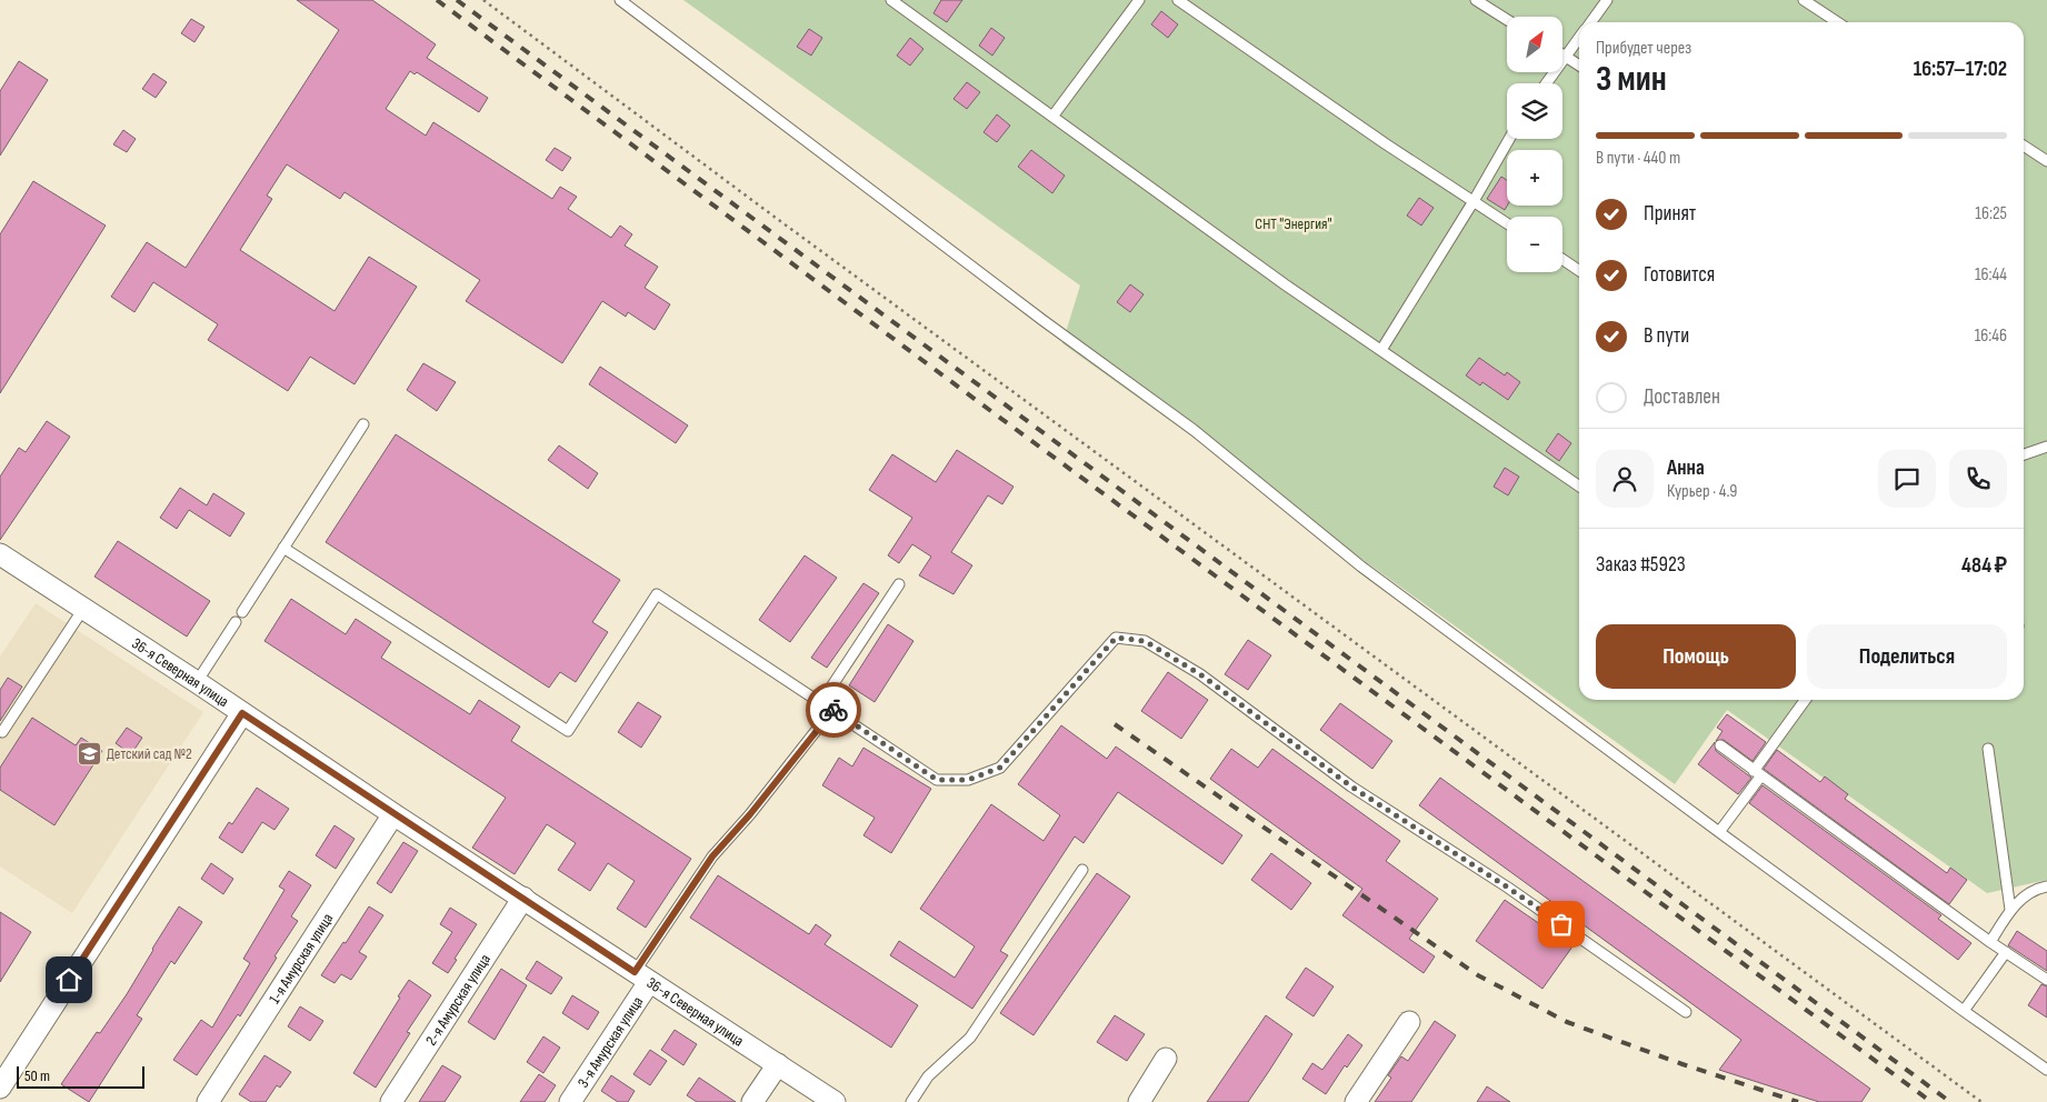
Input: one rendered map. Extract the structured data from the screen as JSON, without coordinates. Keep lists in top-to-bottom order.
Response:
{
  "streets": {
    "street": [
      "36-я Северная улица",
      "1-я Амурская улица",
      "2-я Амурская улица",
      "3-я Амурская улица"
    ]
  },
  "crossings": [
    ["36-я Северная улица", "1-я Амурская улица"],
    ["36-я Северная улица", "2-я Амурская улица"],
    ["36-я Северная улица", "3-я Амурская улица"]
  ],
  "parks": ["СНТ \"Энергия\""],
  "places": {
    "school or university": ["Детский сад №2"]
  },
  "scale_bar": "50 m",
  "north": "top right",
  "page": {
    "map_buttons": ["+", "−"],
    "heading": ["3 мин", "Прибудет через", "16:57–17:02"],
    "panel": [
      "Анна",
      "Курьер · 4.9",
      "Заказ #5923",
      "484 ₽"
    ],
    "bar": "В пути · 440 m",
    "list": [
      ["Принят", "16:25"],
      ["Готовится", "16:44"],
      ["В пути", "16:46"],
      "Доставлен"
    ],
    "buttons": ["Помощь", "Поделиться"],
    "scale": "50 m"
  }
}
